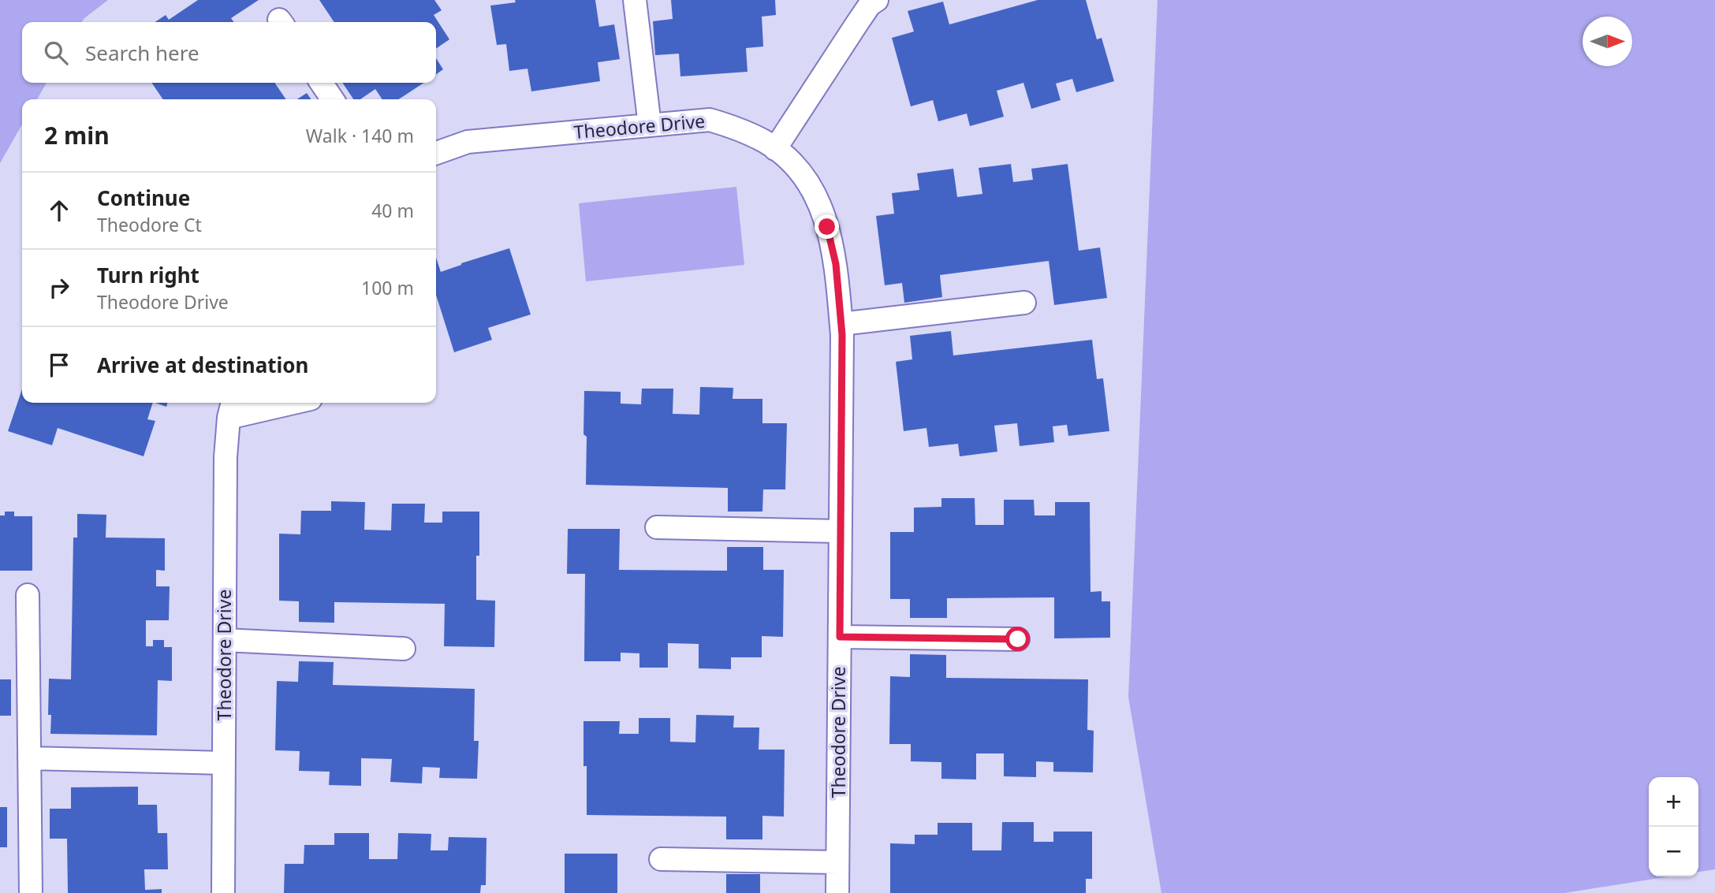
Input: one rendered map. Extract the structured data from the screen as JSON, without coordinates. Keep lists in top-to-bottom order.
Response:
{
  "streets": {
    "street": ["Theodore Drive"]
  },
  "north": "right",
  "page": {
    "search": "Search here",
    "heading": ["2 min", "Walk · 140 m"],
    "list": [
      ["Continue", "Theodore Ct", "40 m"],
      ["Turn right", "Theodore Drive", "100 m"],
      "Arrive at destination"
    ],
    "map_buttons": ["+", "−"]
  }
}
